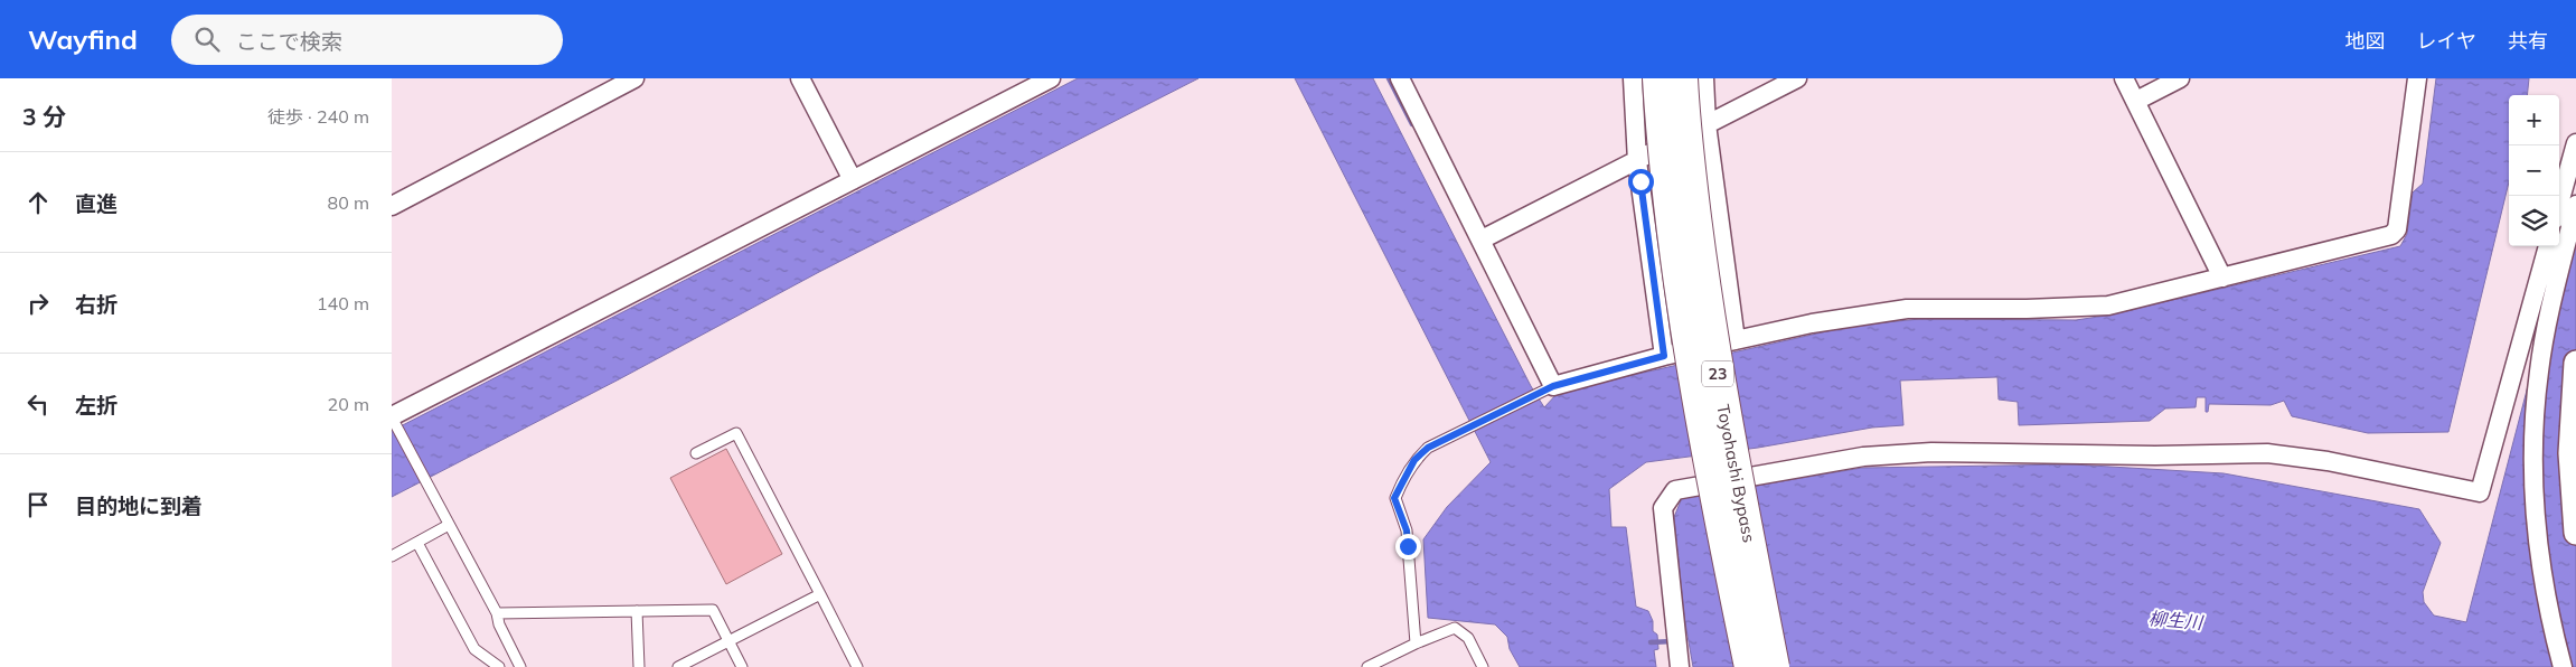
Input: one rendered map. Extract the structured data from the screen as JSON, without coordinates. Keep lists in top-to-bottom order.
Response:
{
  "streets": {
    "highway": ["23", "Toyohashi Bypass"]
  },
  "water": ["柳生川"],
  "page": {
    "header": "Wayfind",
    "search": "ここで検索",
    "nav": ["地図", "レイヤ", "共有"],
    "heading": ["3 分", "徒歩 · 240 m"],
    "map_buttons": ["+", "−"],
    "list": [
      ["直進", "80 m"],
      ["右折", "140 m"],
      ["左折", "20 m"],
      "目的地に到着"
    ]
  }
}
